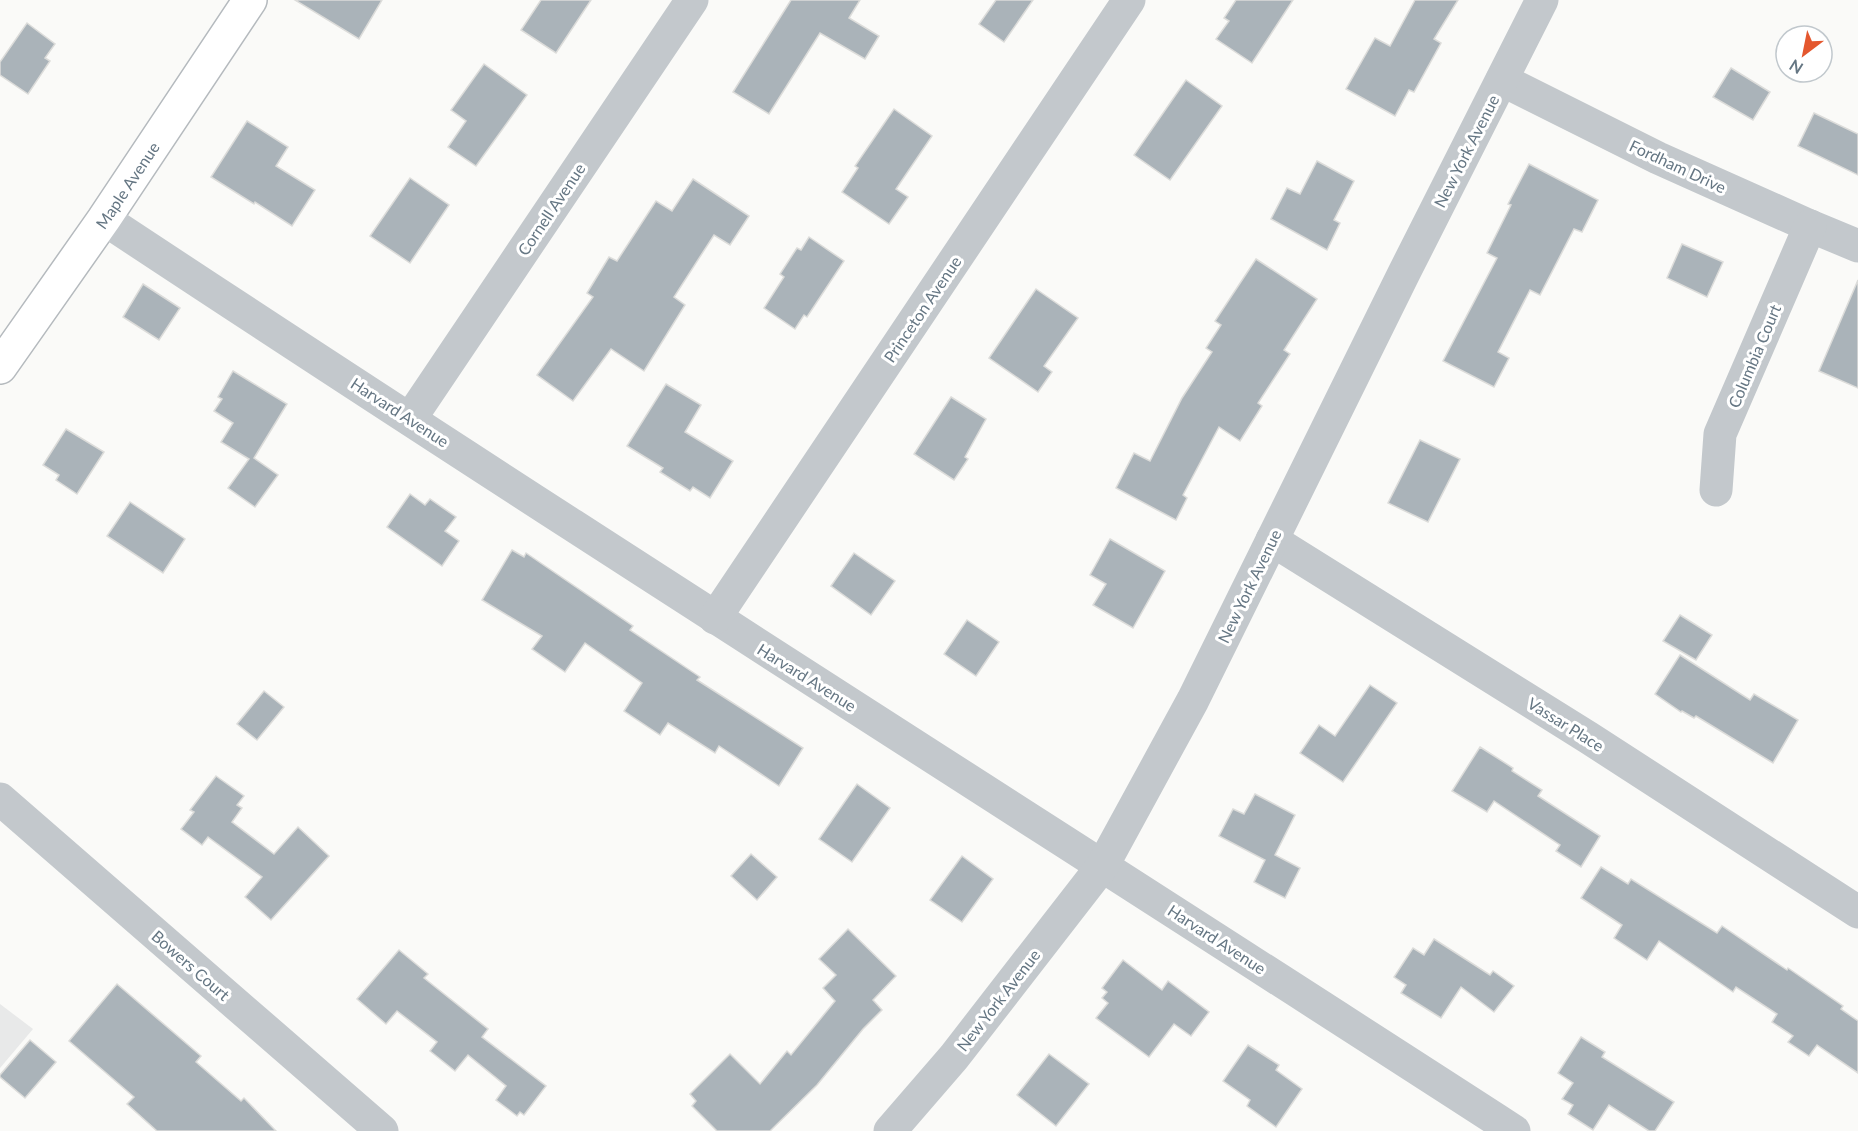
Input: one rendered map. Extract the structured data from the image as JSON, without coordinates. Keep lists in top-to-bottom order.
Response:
{
  "streets": {
    "main road": ["Maple Avenue"],
    "street": [
      "New York Avenue",
      "Fordham Drive",
      "Cornell Avenue",
      "Princeton Avenue",
      "Columbia Court",
      "Harvard Avenue",
      "Vassar Place",
      "Bowers Court"
    ]
  },
  "crossings": [
    ["New York Avenue", "Fordham Drive"],
    ["New York Avenue", "Harvard Avenue"],
    ["New York Avenue", "Vassar Place"],
    ["Fordham Drive", "Columbia Court"],
    ["Maple Avenue", "Harvard Avenue"],
    ["Cornell Avenue", "Harvard Avenue"],
    ["Princeton Avenue", "Harvard Avenue"]
  ],
  "north": "bottom left"
}
